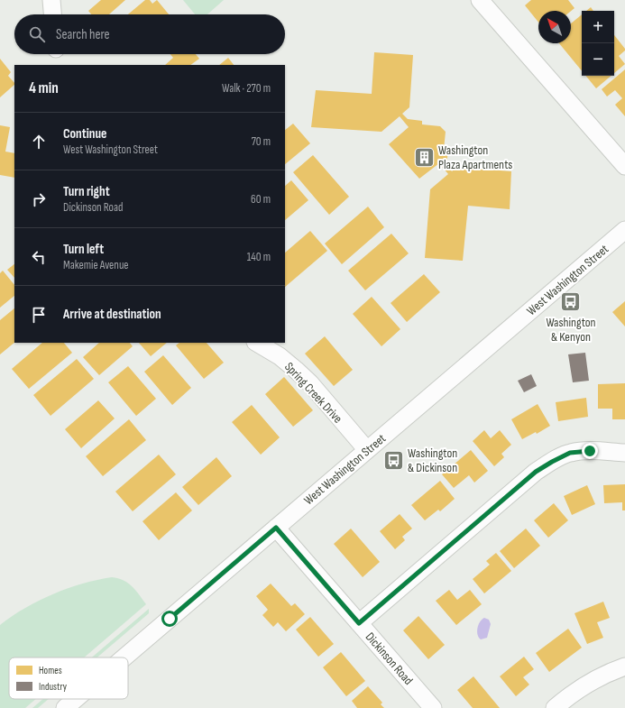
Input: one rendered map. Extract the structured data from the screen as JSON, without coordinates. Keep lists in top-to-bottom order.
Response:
{
  "streets": {
    "street": ["West Washington Street", "Spring Creek Drive", "Dickinson Road"]
  },
  "crossings": [
    ["West Washington Street", "Spring Creek Drive"],
    ["West Washington Street", "Dickinson Road"]
  ],
  "places": {
    "building": ["Washington Plaza Apartments"],
    "bus stop": ["Washington & Kenyon", "Washington & Dickinson"]
  },
  "legend": ["Homes", "Industry"],
  "north": "top left",
  "page": {
    "map_buttons": ["+", "−"],
    "search": "Search here",
    "heading": ["4 min", "Walk · 270 m"],
    "list": [
      ["Continue", "West Washington Street", "70 m"],
      ["Turn right", "Dickinson Road", "60 m"],
      ["Turn left", "Makemie Avenue", "140 m"],
      "Arrive at destination"
    ]
  }
}
